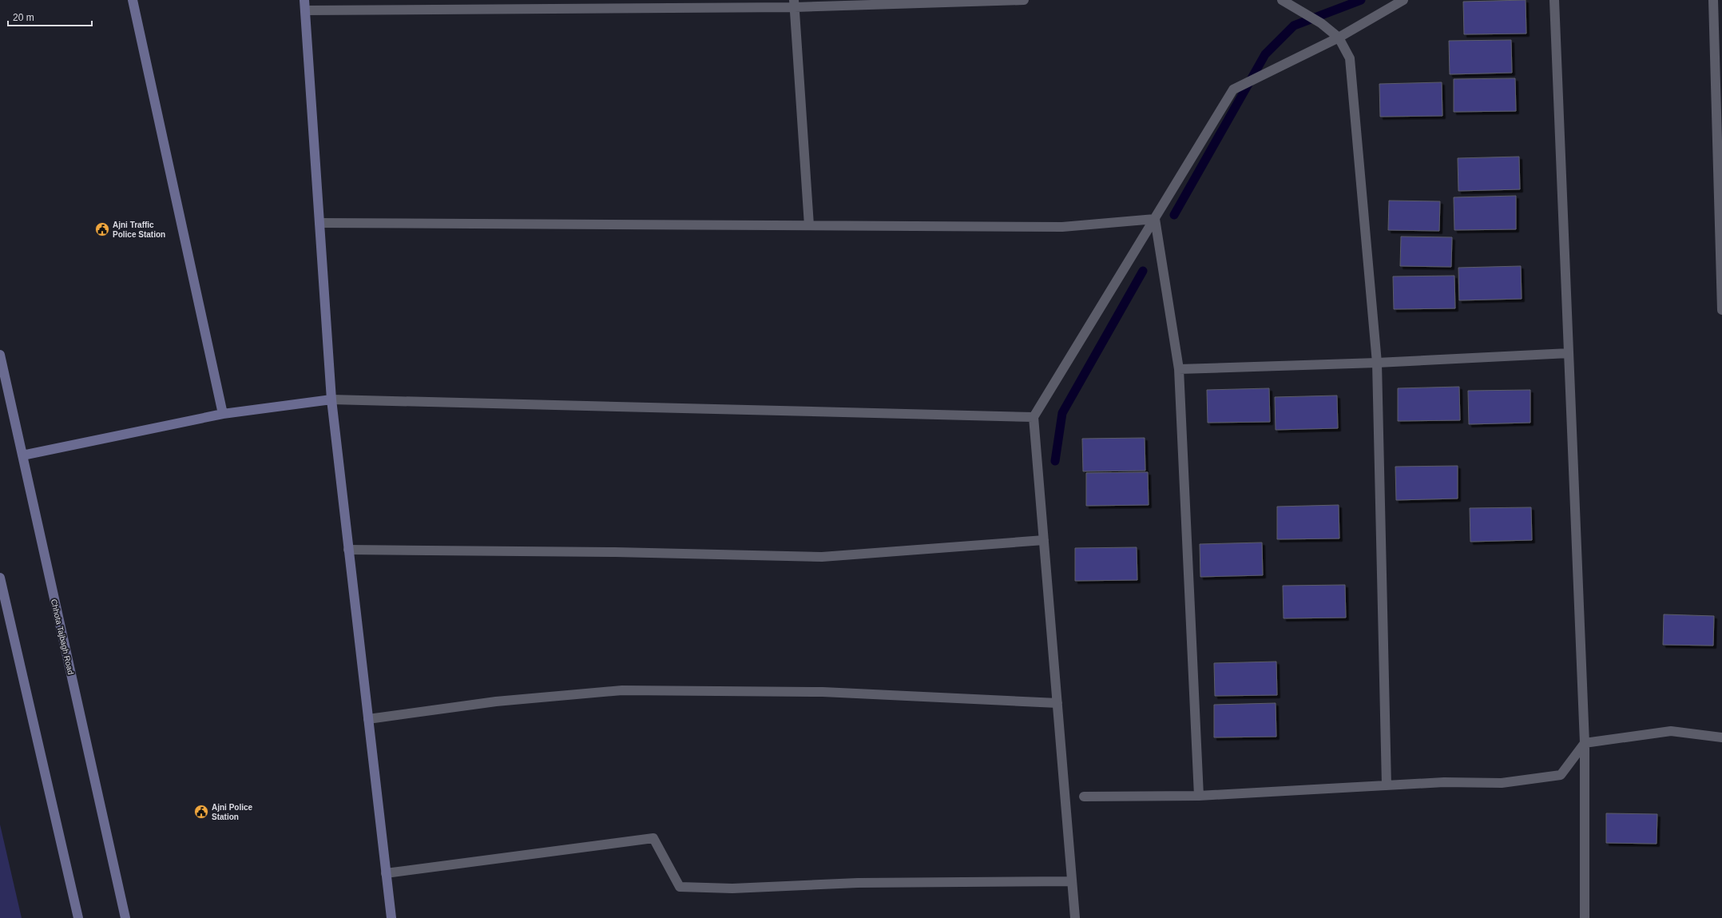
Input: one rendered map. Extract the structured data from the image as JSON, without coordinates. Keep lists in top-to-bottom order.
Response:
{
  "streets": {
    "street": ["Chhota Tajbagh Road"]
  },
  "places": {
    "public building": ["Ajni Traffic Police Station", "Ajni Police Station"]
  },
  "scale_bar": "20 m"
}
